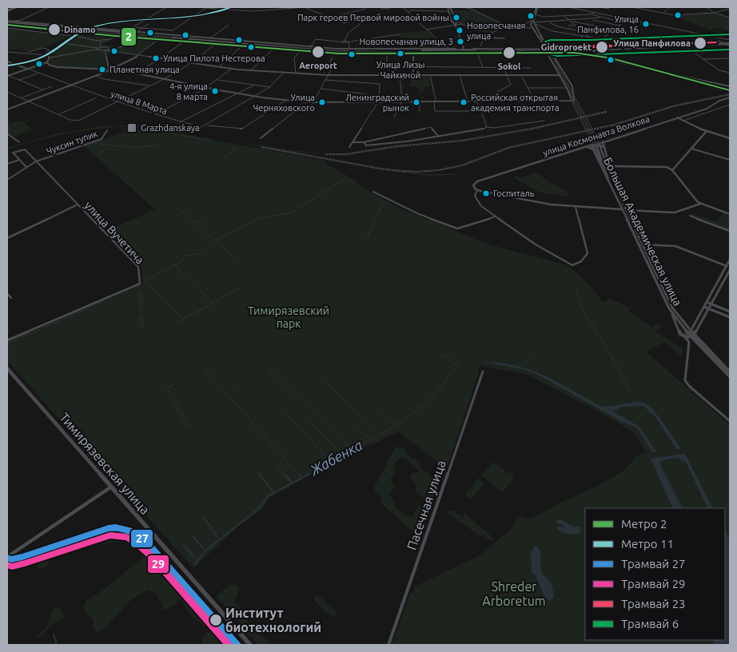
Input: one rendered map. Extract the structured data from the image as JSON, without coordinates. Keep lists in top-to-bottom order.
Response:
{
  "streets": {
    "main road": ["улица Космонавта Волкова", "Большая Академическая улица", "Тимирязевская улица"],
    "street": [
      "улица 8 Марта",
      "Чуксин тупик",
      "улица Вучетича",
      "Пасечная улица"
    ]
  },
  "crossings": [
    ["улица Космонавта Волкова", "Большая Академическая улица"],
    ["Чуксин тупик", "улица Вучетича"]
  ],
  "water": ["Жабенка"],
  "parks": ["Тимирязевский парк", "Shreder Arboretum"],
  "places": {
    "other": [
      "Парк героев Первой мировой войны",
      "Улица Панфилова, 16",
      "Dinamo",
      "Новопесчаная улица",
      "Новопесчаная улица, 3",
      "Улица Панфилова",
      "Gidroproekt",
      "Aeroport",
      "Sokol",
      "Улица Лизы Чайкиной",
      "Улица Пилота Нестерова",
      "Планетная улица",
      "4-я улица 8 марта",
      "Улица Черняховского",
      "Ленинградский рынок",
      "Российская открытая академия транспорта",
      "Госпиталь",
      "Институт биотехнологий"
    ],
    "transit": ["Grazhdanskaya"]
  },
  "lines": [
    "metro line 11",
    "metro line 2",
    "tram line 6",
    "tram line 23",
    "tram line 27",
    "tram line 29"
  ],
  "legend": [
    "Метро 2",
    "Метро 11",
    "Трамвай 27",
    "Трамвай 29",
    "Трамвай 23",
    "Трамвай 6"
  ]
}
